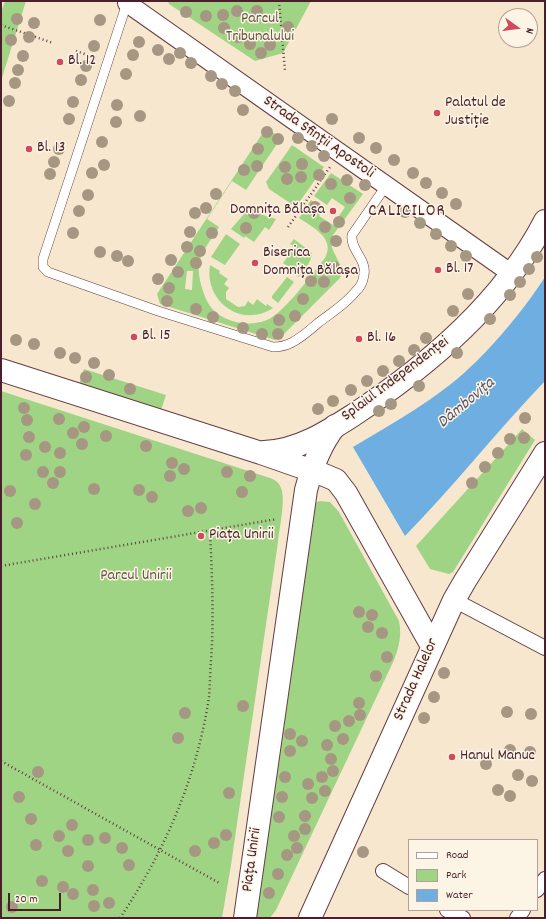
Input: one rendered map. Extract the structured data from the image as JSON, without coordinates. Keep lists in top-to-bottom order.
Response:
{
  "streets": {
    "main road": ["Splaiul Independenței", "Strada Halelor", "Piața Unirii"],
    "street": ["Strada Sfinții Apostoli"]
  },
  "crossings": [
    ["Strada Sfinții Apostoli", "Splaiul Independenței"],
    ["Splaiul Independenței", "Piața Unirii"]
  ],
  "districts": ["CALICILOR"],
  "water": ["Dâmbovița"],
  "parks": ["Parcul Tribunalului", "Parcul Unirii"],
  "places": [
    "Bl. 12",
    "Palatul de Justiție",
    "Bl. 13",
    "Domnița Bălașa",
    "Biserica Domnița Bălașa",
    "Bl. 17",
    "Bl. 15",
    "Bl. 16",
    "Piața Unirii",
    "Hanul Manuc"
  ],
  "legend": ["Road", "Park", "Water"],
  "scale_bar": "20 m",
  "north": "right"
}
